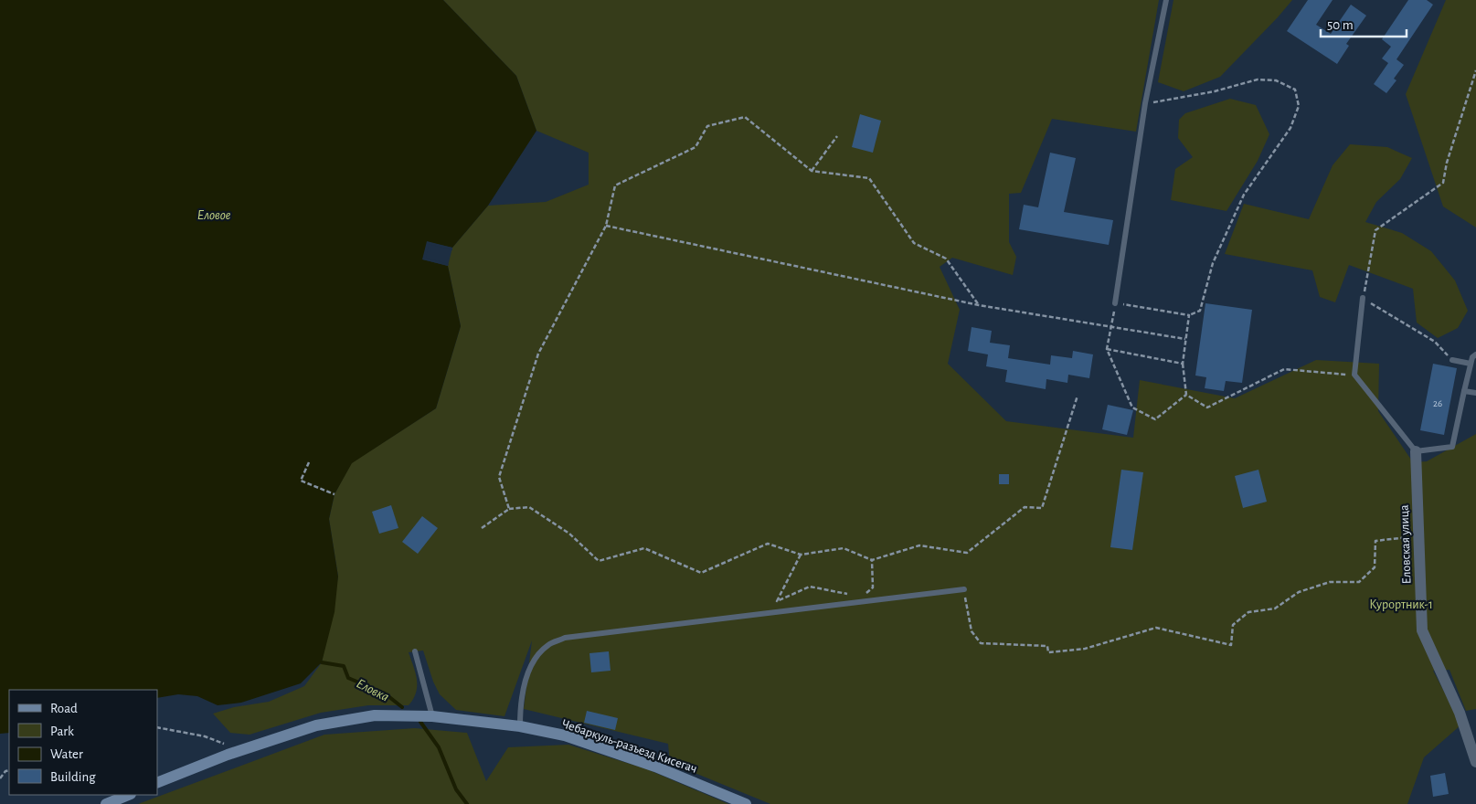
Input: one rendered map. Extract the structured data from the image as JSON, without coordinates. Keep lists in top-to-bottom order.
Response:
{
  "streets": {
    "street": ["Еловская улица", "Чебаркуль-разъезд Кисегач"]
  },
  "water": ["Еловое", "Еловка"],
  "parks": ["Курортник-1"],
  "house_numbers": ["26"],
  "legend": [
    "Road",
    "Park",
    "Water",
    "Building"
  ],
  "scale_bar": "50 m"
}
